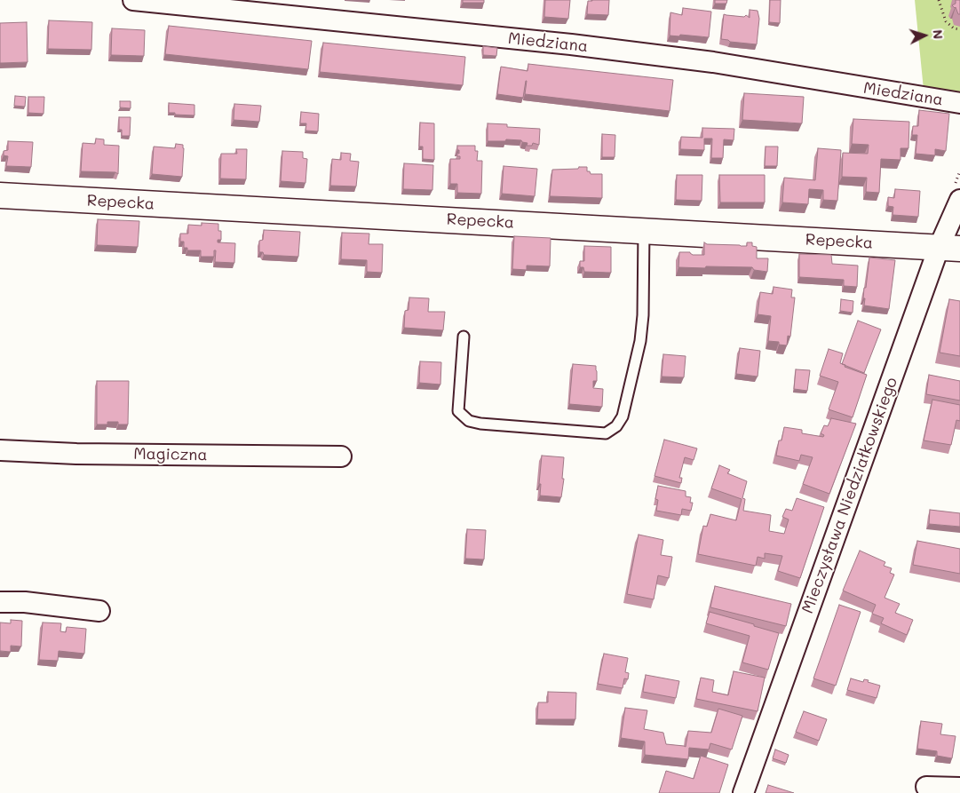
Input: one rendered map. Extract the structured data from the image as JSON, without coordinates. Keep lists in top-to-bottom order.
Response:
{
  "streets": {
    "street": [
      "Miedziana",
      "Repecka",
      "Magiczna",
      "Mieczysława Niedziałkowskiego"
    ]
  },
  "crossings": [
    ["Repecka", "Mieczysława Niedziałkowskiego"]
  ],
  "north": "right"
}
